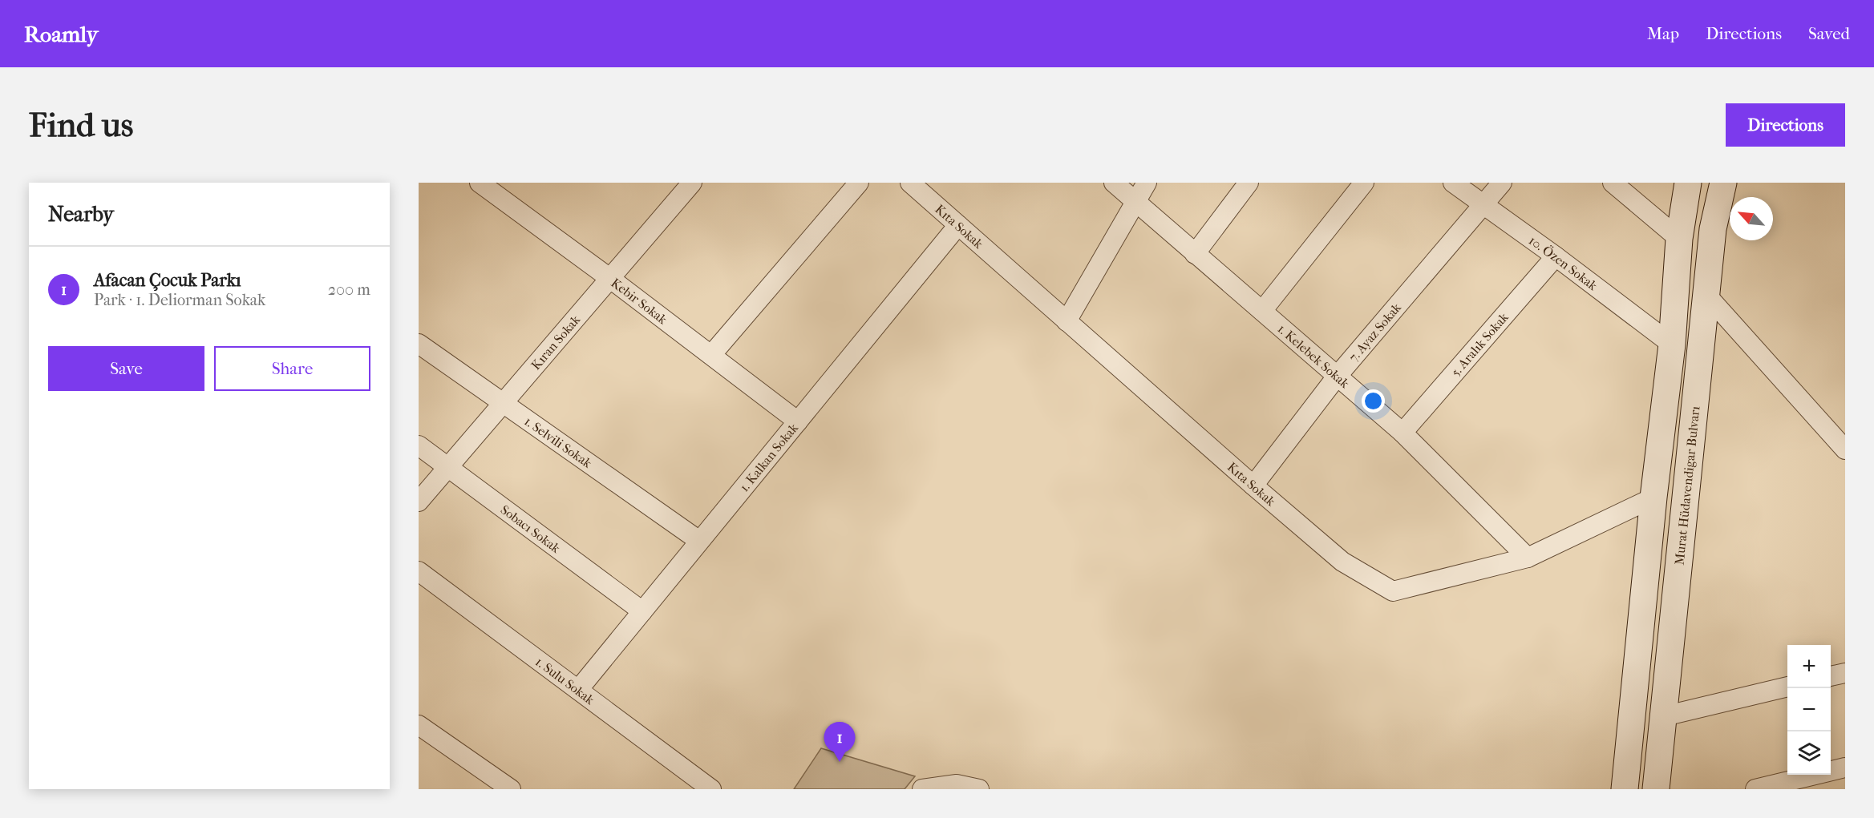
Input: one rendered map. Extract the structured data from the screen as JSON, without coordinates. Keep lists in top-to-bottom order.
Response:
{
  "streets": {
    "main road": ["Murat Hüdavendigar Bulvarı"],
    "street": [
      "Kıta Sokak",
      "10. Özen Sokak",
      "Kebir Sokak",
      "7. Ayaz Sokak",
      "Kıran Sokak",
      "5. Aralık Sokak",
      "1. Kelebek Sokak",
      "1. Selvili Sokak",
      "1. Kalkan Sokak",
      "Sobacı Sokak",
      "1. Sulu Sokak"
    ]
  },
  "crossings": [
    ["Kıta Sokak", "7. Ayaz Sokak"],
    ["Kıta Sokak", "1. Kelebek Sokak"],
    ["Kıta Sokak", "1. Kalkan Sokak"],
    ["10. Özen Sokak", "7. Ayaz Sokak"],
    ["10. Özen Sokak", "5. Aralık Sokak"],
    ["Kebir Sokak", "Kıran Sokak"],
    ["Kebir Sokak", "1. Kalkan Sokak"],
    ["7. Ayaz Sokak", "1. Kelebek Sokak"],
    ["Kıran Sokak", "1. Selvili Sokak"],
    ["Kıran Sokak", "Sobacı Sokak"],
    ["5. Aralık Sokak", "1. Kelebek Sokak"],
    ["1. Selvili Sokak", "1. Kalkan Sokak"],
    ["1. Kalkan Sokak", "Sobacı Sokak"],
    ["1. Kalkan Sokak", "1. Sulu Sokak"]
  ],
  "north": "top left",
  "page": {
    "header": "Roamly",
    "nav": ["Map", "Directions", "Saved"],
    "buttons": [
      "Directions",
      ["Save", "Share"]
    ],
    "title": "Find us",
    "heading": "Nearby",
    "list": [
      {
        "mark": "1",
        "name": "Afacan Çocuk Parkı",
        "note": "Park · 1. Deliorman Sokak",
        "value": "200 m"
      }
    ],
    "map_buttons": ["+", "−"],
    "pins": "1"
  }
}
